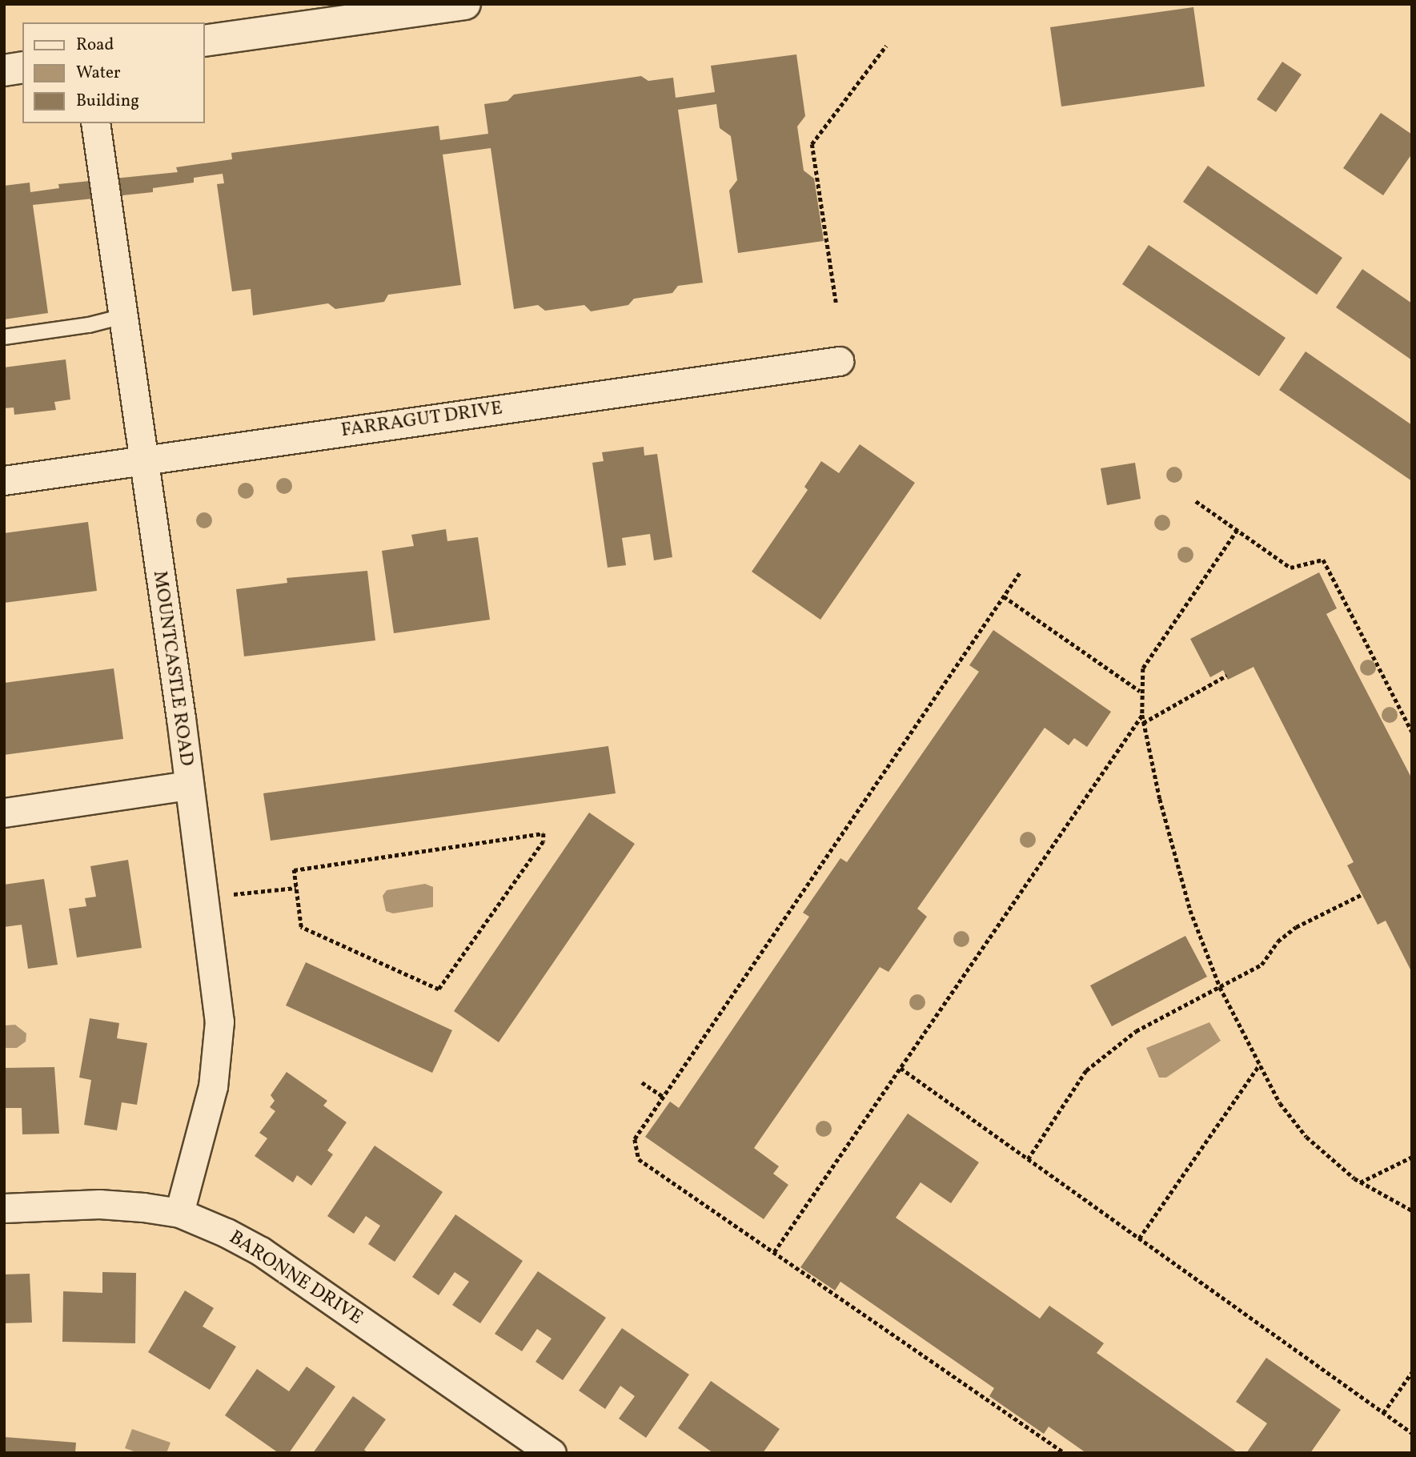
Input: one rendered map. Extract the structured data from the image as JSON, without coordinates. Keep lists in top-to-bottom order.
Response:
{
  "streets": {
    "street": ["FARRAGUT DRIVE", "MOUNTCASTLE ROAD", "BARONNE DRIVE"]
  },
  "crossings": [
    ["FARRAGUT DRIVE", "MOUNTCASTLE ROAD"],
    ["MOUNTCASTLE ROAD", "BARONNE DRIVE"]
  ],
  "legend": ["Road", "Water", "Building"]
}
